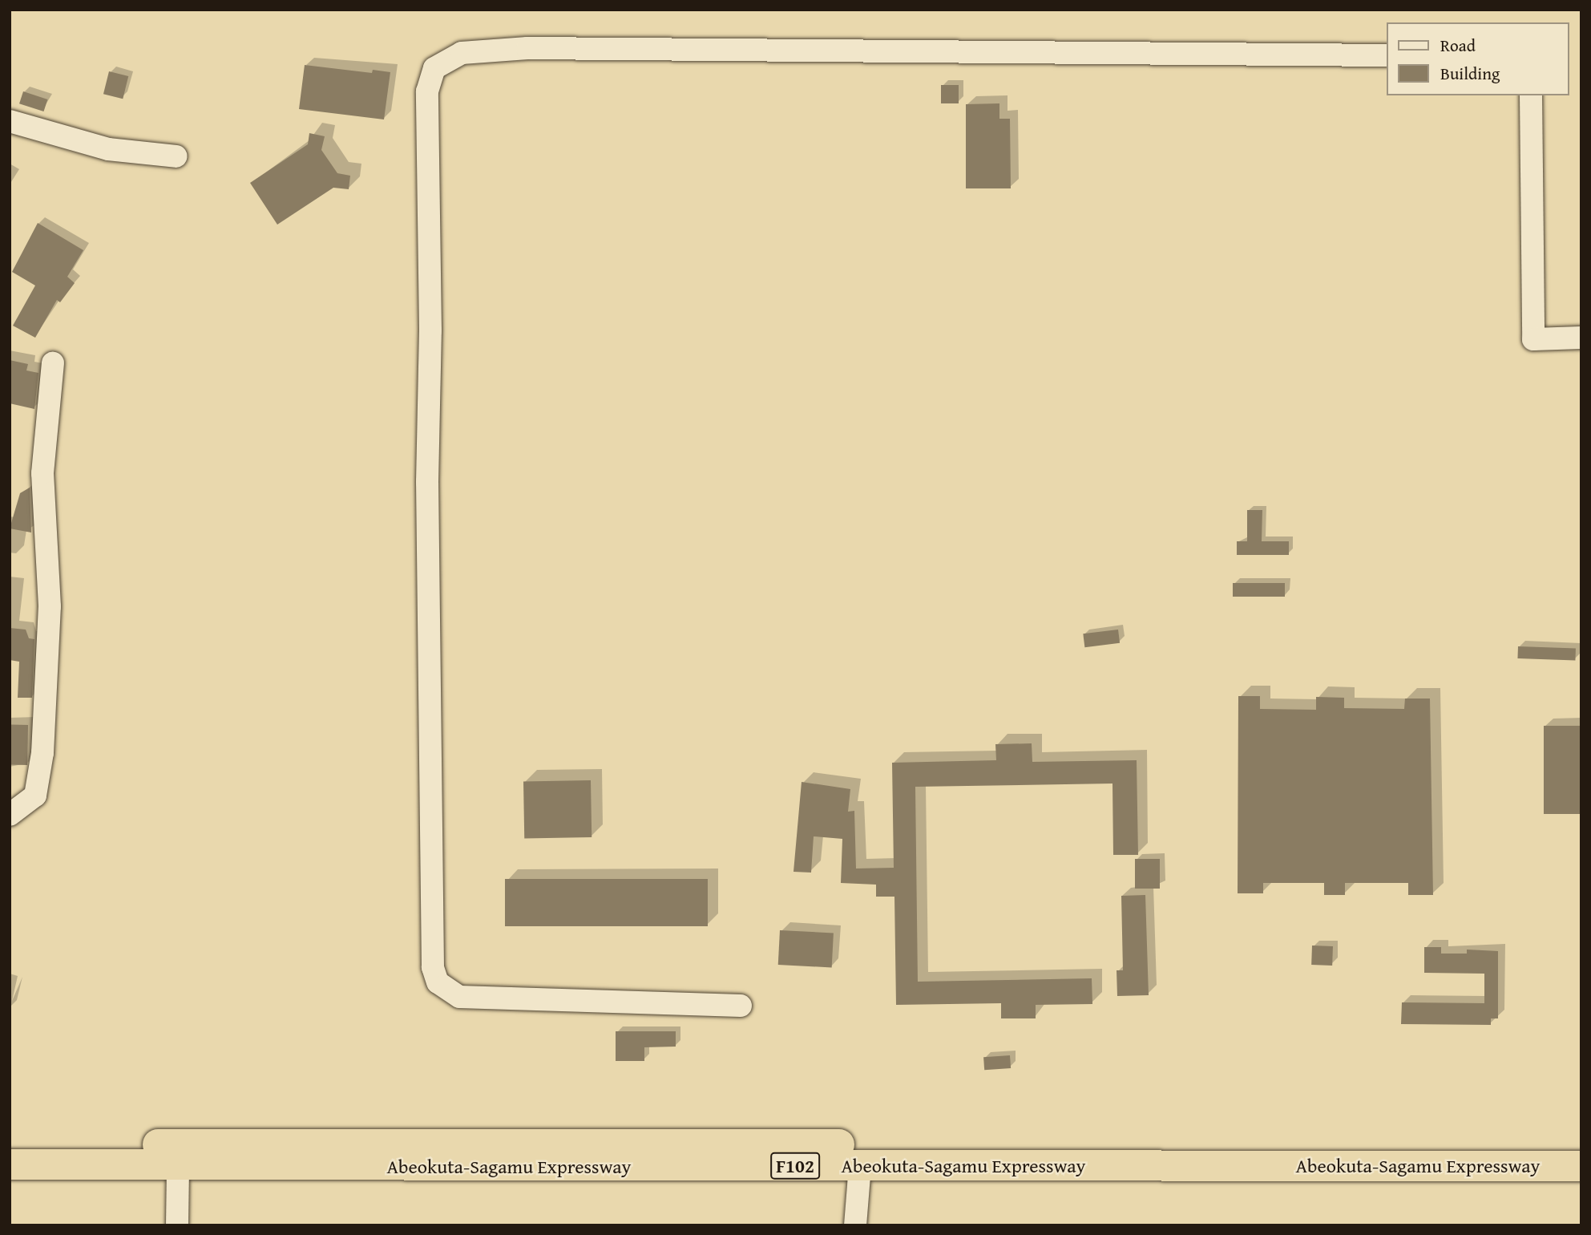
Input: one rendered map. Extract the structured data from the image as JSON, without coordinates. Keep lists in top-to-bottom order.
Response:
{
  "streets": {
    "highway": ["F102", "Abeokuta-Sagamu Expressway"]
  },
  "legend": ["Road", "Building"]
}
